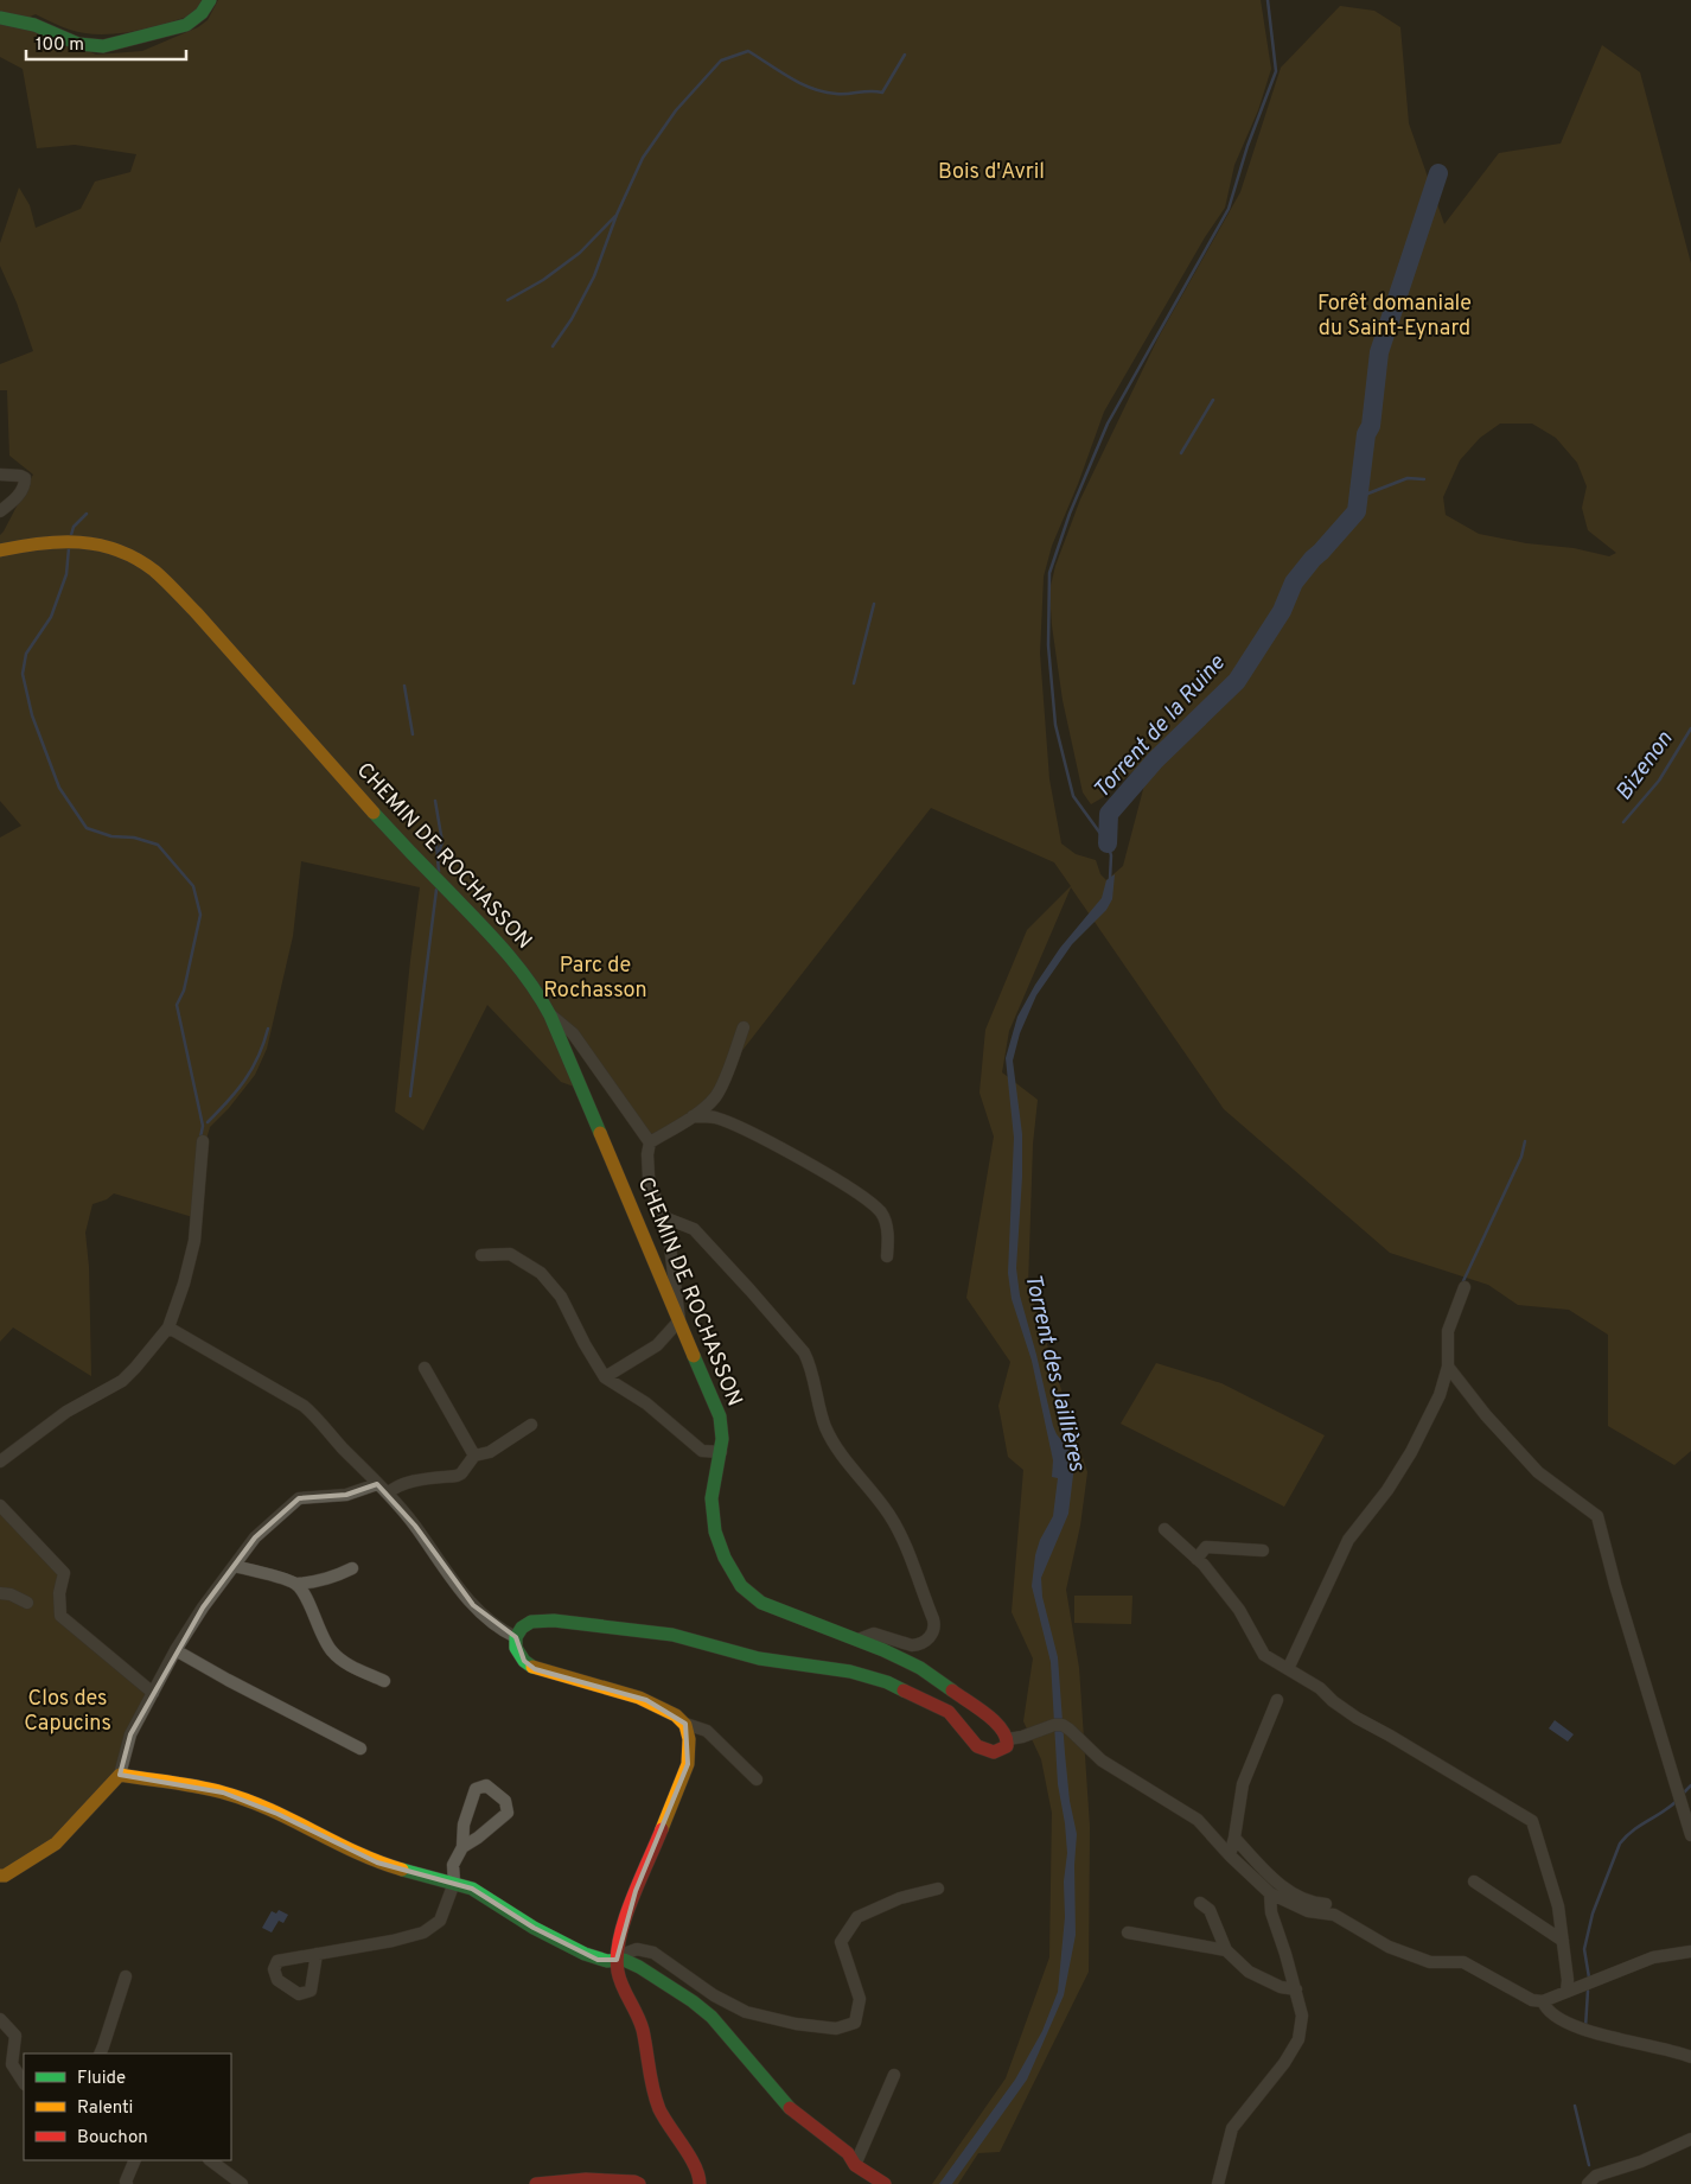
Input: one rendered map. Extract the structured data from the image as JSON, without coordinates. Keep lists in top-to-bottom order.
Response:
{
  "streets": {
    "street": ["CHEMIN DE ROCHASSON"]
  },
  "water": ["Torrent de la Ruine", "Bizenon", "Torrent des Jaillières"],
  "parks": [
    "Bois d'Avril",
    "Forêt domaniale du Saint-Eynard",
    "Parc de Rochasson",
    "Clos des Capucins"
  ],
  "legend": ["Fluide", "Ralenti", "Bouchon"],
  "scale_bar": "100 m"
}
